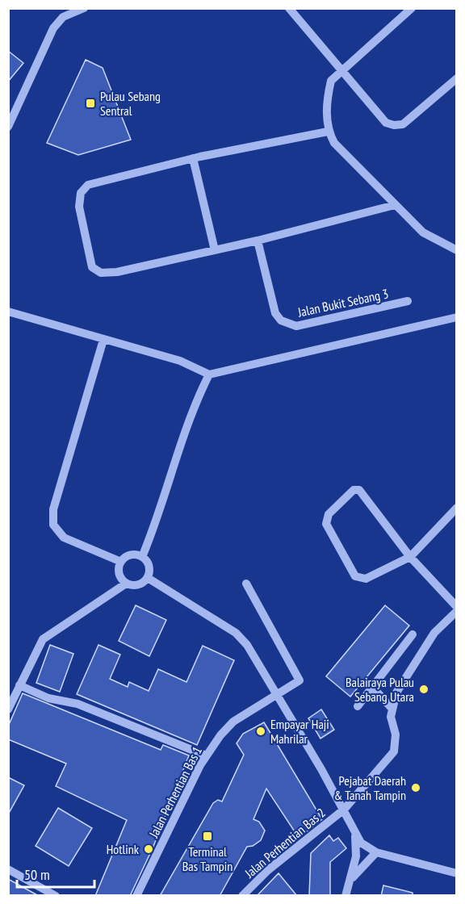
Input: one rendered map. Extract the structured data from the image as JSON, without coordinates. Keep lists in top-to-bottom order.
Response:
{
  "streets": {
    "street": ["Jalan Bukit Sebang 3", "Jalan Perhentian Bas 1", "Jalan Perhentian Bas 2"]
  },
  "places": {
    "transit": ["Pulau Sebang Sentral", "Terminal Bas Tampin"],
    "other": [
      "Balairaya Pulau Sebang Utara",
      "Empayar Haji Mahrilar",
      "Pejabat Daerah & Tanah Tampin",
      "Hotlink"
    ]
  },
  "scale_bar": "50 m"
}
